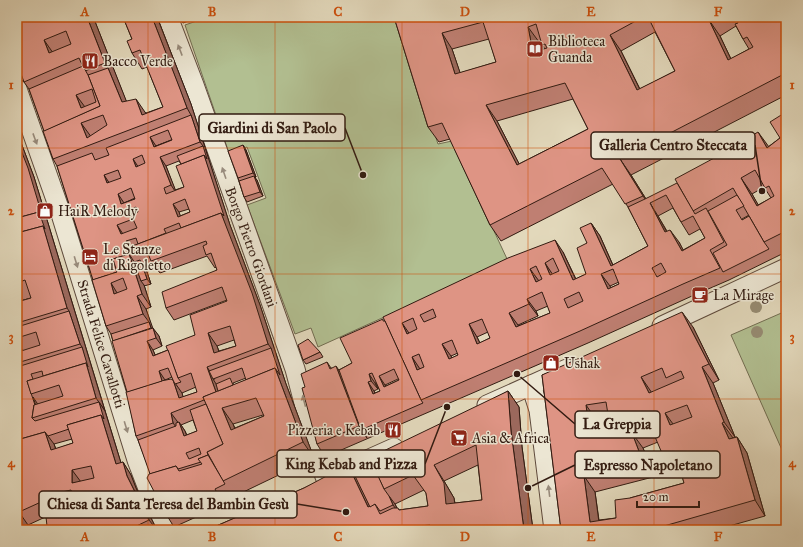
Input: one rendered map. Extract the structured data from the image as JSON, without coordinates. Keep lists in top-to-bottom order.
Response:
{
  "streets": {
    "street": ["Borgo Pietro Giordani", "Strada Felice Cavallotti"]
  },
  "one_way": ["Borgo Pietro Giordani", "Strada Felice Cavallotti"],
  "places": {
    "library": ["Biblioteca Guanda"],
    "restaurant": ["Bacco Verde", "Pizzeria e Kebab"],
    "other": [
      "Giardini di San Paolo",
      "Galleria Centro Steccata",
      "La Greppia",
      "King Kebab and Pizza",
      "Espresso Napoletano",
      "Chiesa di Santa Teresa del Bambin Gesù"
    ],
    "shop": ["HaiR Melody", "Ushak"],
    "hotel": ["Le Stanze di Rigoletto"],
    "cafe": ["La Mirage"],
    "supermarket": ["Asia & Africa"]
  },
  "scale_bar": "20 m",
  "grid": {
    "columns": [
      "A",
      "B",
      "C",
      "D",
      "E",
      "F"
    ],
    "rows": [
      "1",
      "2",
      "3",
      "4"
    ]
  }
}
